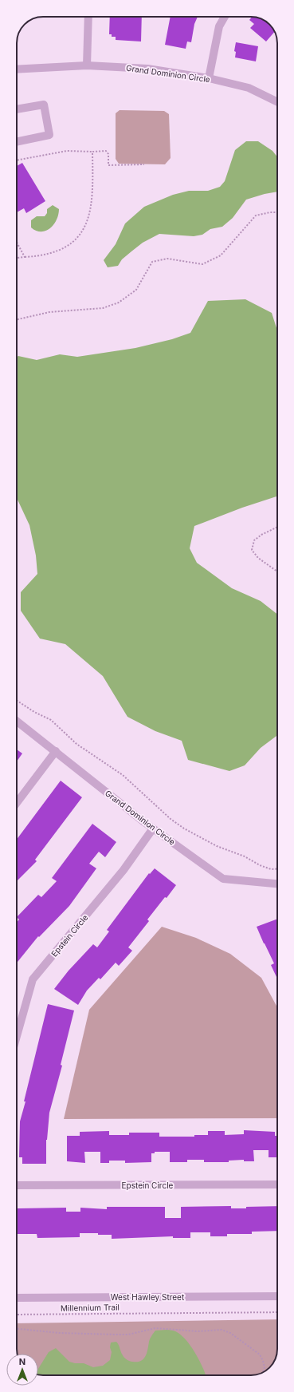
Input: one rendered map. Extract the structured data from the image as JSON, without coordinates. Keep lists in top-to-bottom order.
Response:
{
  "streets": {
    "street": ["Grand Dominion Circle", "Epstein Circle", "West Hawley Street"],
    "path": ["Millennium Trail"]
  },
  "crossings": [
    ["Grand Dominion Circle", "Epstein Circle"]
  ],
  "north": "top"
}
